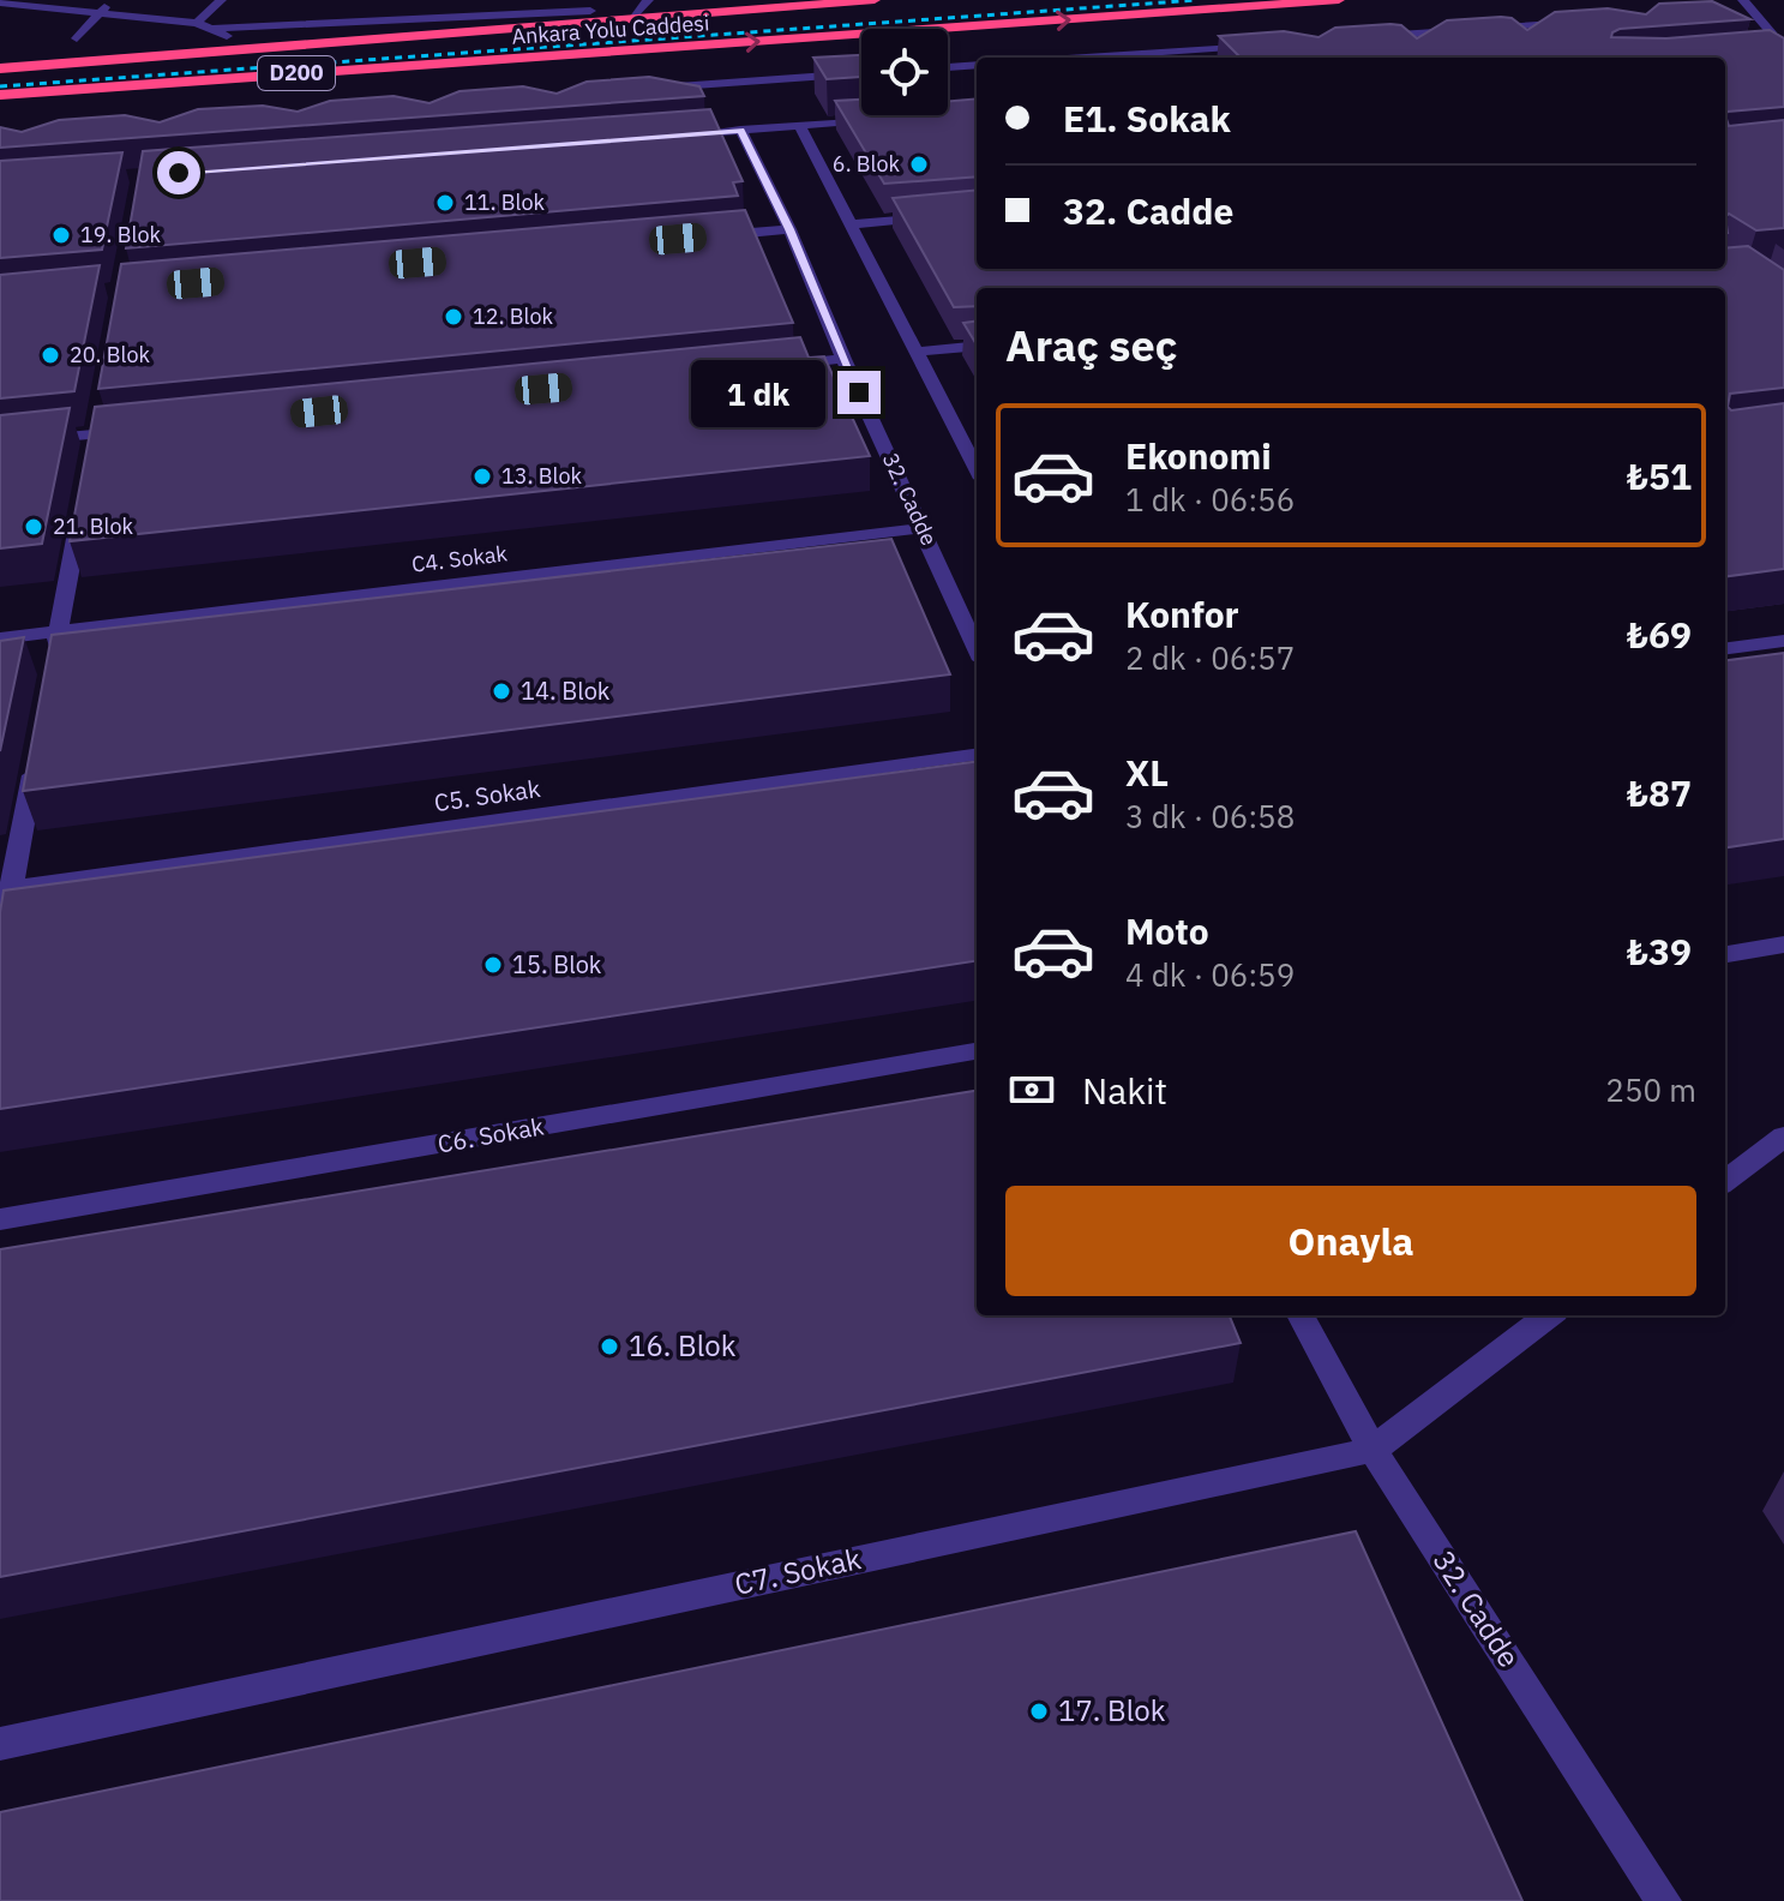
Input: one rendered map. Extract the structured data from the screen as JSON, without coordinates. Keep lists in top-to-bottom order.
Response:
{
  "streets": {
    "highway": ["Ankara Yolu Caddesi", "D200"],
    "street": [
      "32. Cadde",
      "C4. Sokak",
      "C5. Sokak",
      "C6. Sokak",
      "C7. Sokak"
    ]
  },
  "crossings": [
    ["32. Cadde", "C4. Sokak"],
    ["32. Cadde", "C7. Sokak"]
  ],
  "places": [
    "6. Blok",
    "11. Blok",
    "19. Blok",
    "12. Blok",
    "20. Blok",
    "13. Blok",
    "21. Blok",
    "14. Blok",
    "15. Blok",
    "16. Blok",
    "17. Blok"
  ],
  "page": {
    "banner": ["E1. Sokak", "32. Cadde"],
    "heading": "Araç seç",
    "bubble": "1 dk",
    "list": [
      {
        "name": "Ekonomi",
        "note": "1 dk · 06:56",
        "value": "₺51"
      },
      {
        "name": "Konfor",
        "note": "2 dk · 06:57",
        "value": "₺69"
      },
      {
        "name": "XL",
        "note": "3 dk · 06:58",
        "value": "₺87"
      },
      {
        "name": "Moto",
        "note": "4 dk · 06:59",
        "value": "₺39"
      }
    ],
    "pay": ["Nakit", "250 m"],
    "buttons": "Onayla"
  }
}
